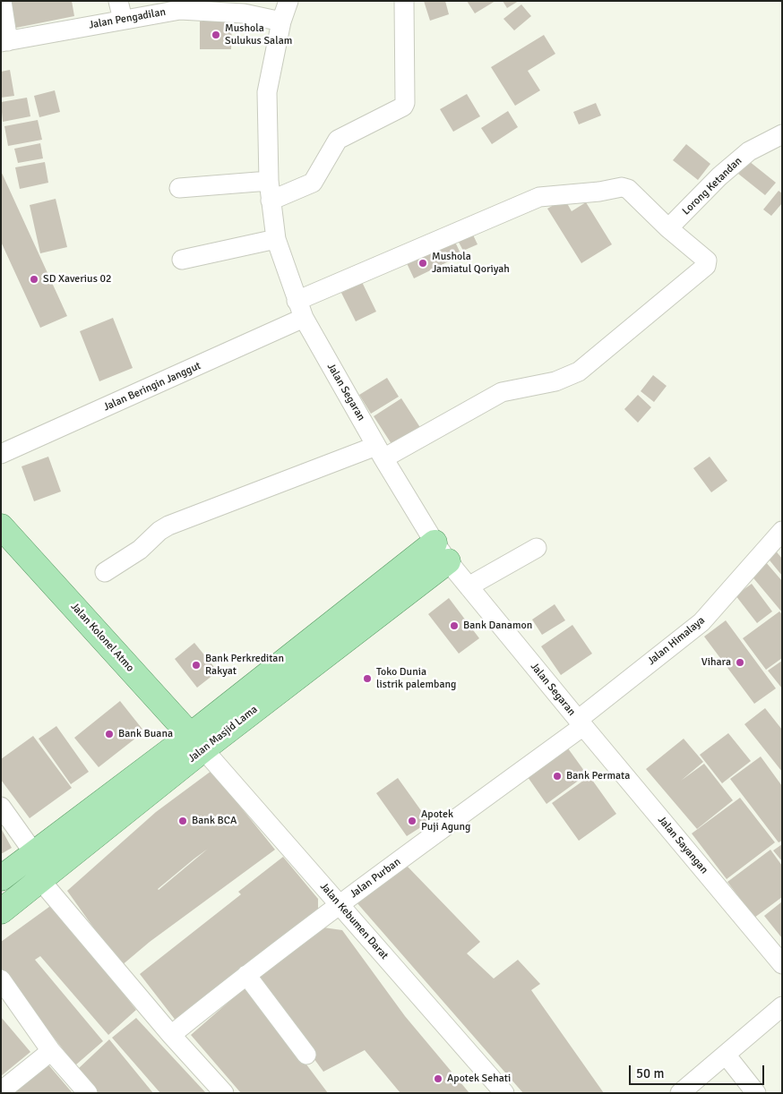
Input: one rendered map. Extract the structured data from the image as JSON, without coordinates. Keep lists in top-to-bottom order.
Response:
{
  "streets": {
    "main road": ["Jalan Kolonel Atmo", "Jalan Masjid Lama"],
    "street": [
      "Jalan Pengadilan",
      "Lorong Ketandan",
      "Jalan Beringin Janggut",
      "Jalan Segaran",
      "Jalan Himalaya",
      "Jalan Sayangan",
      "Jalan Purban",
      "Jalan Kebumen Darat"
    ]
  },
  "crossings": [
    ["Jalan Pengadilan", "Jalan Segaran"],
    ["Jalan Beringin Janggut", "Jalan Segaran"],
    ["Jalan Segaran", "Jalan Himalaya"],
    ["Jalan Segaran", "Jalan Masjid Lama"],
    ["Jalan Segaran", "Jalan Sayangan"],
    ["Jalan Segaran", "Jalan Purban"],
    ["Jalan Kolonel Atmo", "Jalan Masjid Lama"],
    ["Jalan Kolonel Atmo", "Jalan Kebumen Darat"],
    ["Jalan Himalaya", "Jalan Sayangan"],
    ["Jalan Himalaya", "Jalan Purban"],
    ["Jalan Masjid Lama", "Jalan Kebumen Darat"],
    ["Jalan Sayangan", "Jalan Purban"],
    ["Jalan Purban", "Jalan Kebumen Darat"]
  ],
  "places": [
    "Mushola Sulukus Salam",
    "Mushola Jamiatul Qoriyah",
    "SD Xaverius 02",
    "Bank Danamon",
    "Vihara",
    "Bank Perkreditan Rakyat",
    "Toko Dunia listrik palembang",
    "Bank Buana",
    "Bank Permata",
    "Bank BCA",
    "Apotek Puji Agung",
    "Apotek Sehati"
  ],
  "scale_bar": "50 m"
}
